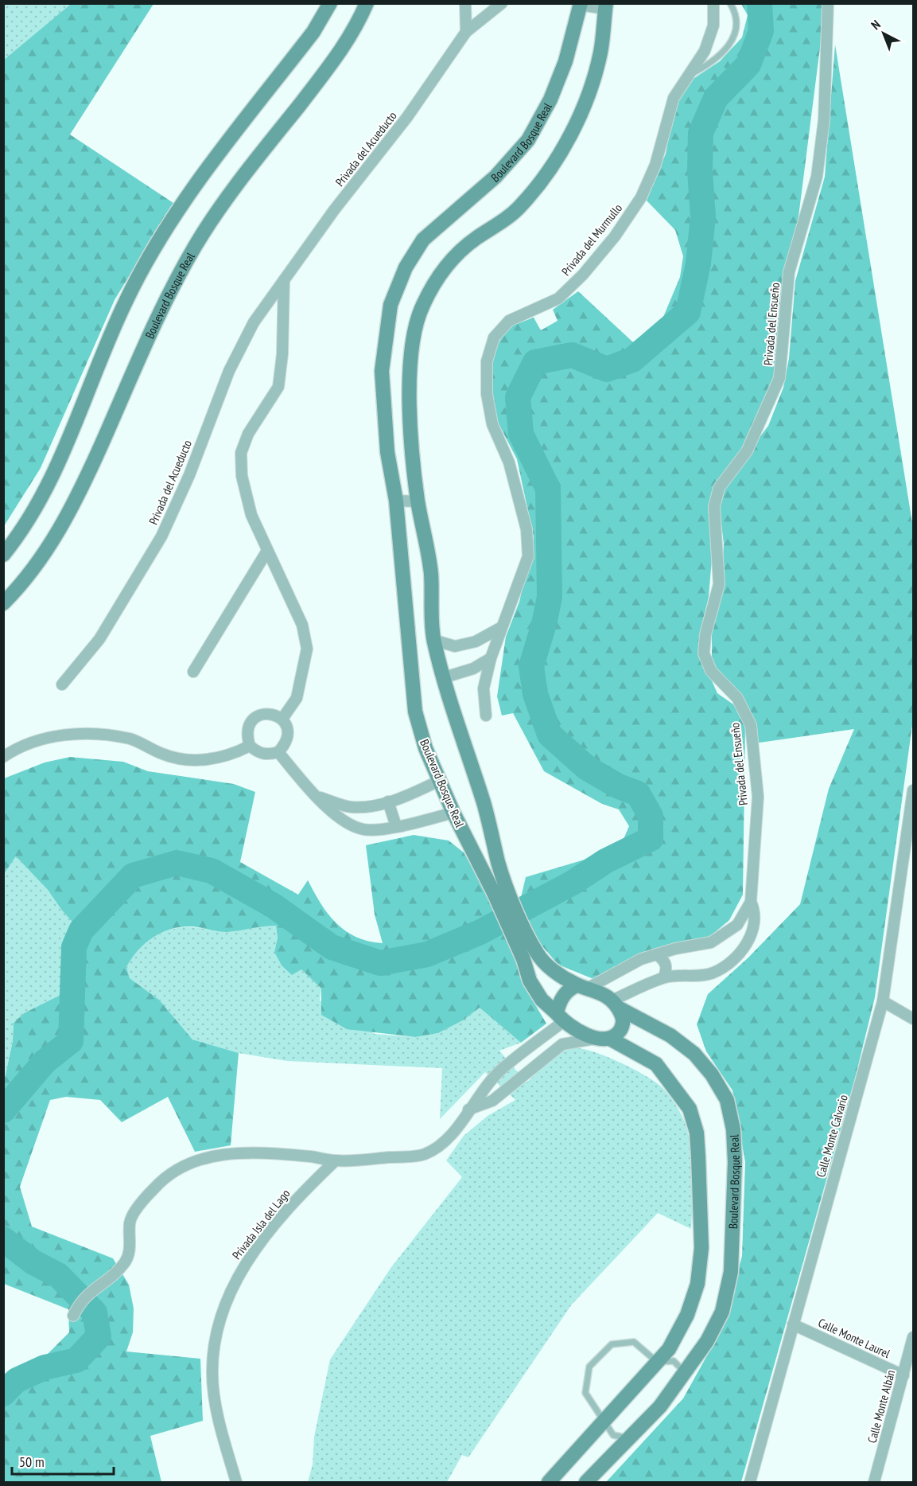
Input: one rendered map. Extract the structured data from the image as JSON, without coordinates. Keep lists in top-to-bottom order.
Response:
{
  "streets": {
    "street": [
      "Boulevard Bosque Real",
      "Privada del Acueducto",
      "Privada del Murmullo",
      "Privada del Ensueño",
      "Calle Monte Calvario",
      "Privada Isla del Lago",
      "Calle Monte Laurel",
      "Calle Monte Albán"
    ]
  },
  "crossings": [
    ["Boulevard Bosque Real", "Privada del Ensueño"],
    ["Calle Monte Calvario", "Calle Monte Laurel"],
    ["Calle Monte Laurel", "Calle Monte Albán"]
  ],
  "scale_bar": "50 m",
  "north": "top left"
}
